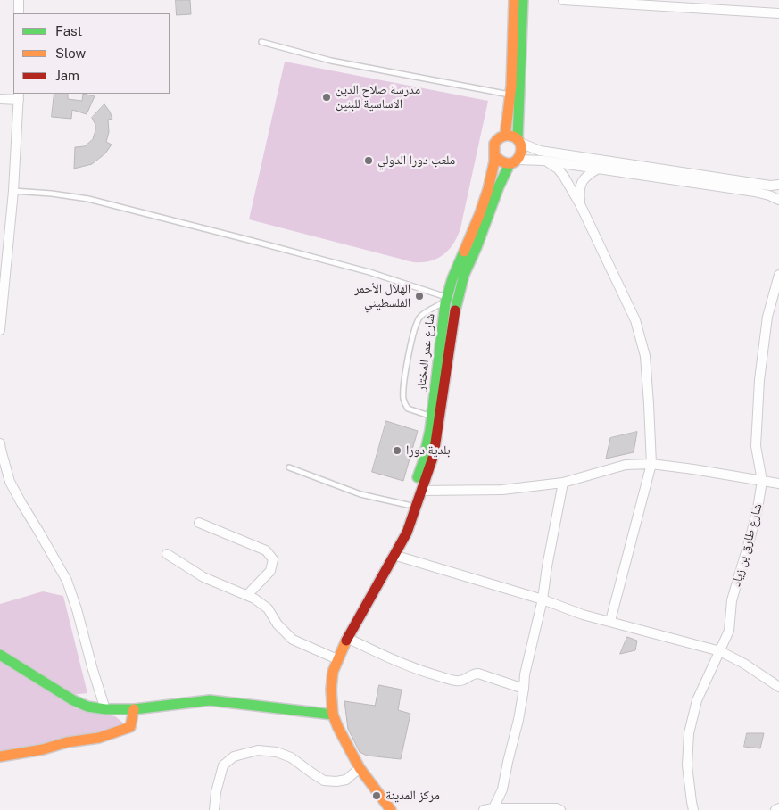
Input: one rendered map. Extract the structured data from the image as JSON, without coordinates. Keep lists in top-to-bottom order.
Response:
{
  "streets": {
    "main road": ["شارع عمر المختار"],
    "street": ["شارع طارق بن زياد"]
  },
  "places": [
    "مدرسة صلاح الدين الاساسية للبنين",
    "ملعب دورا الدولي",
    "الهلال الأحمر الفلسطيني",
    "بلدية دورا",
    "مركز المدينة"
  ],
  "legend": ["Fast", "Slow", "Jam"]
}
